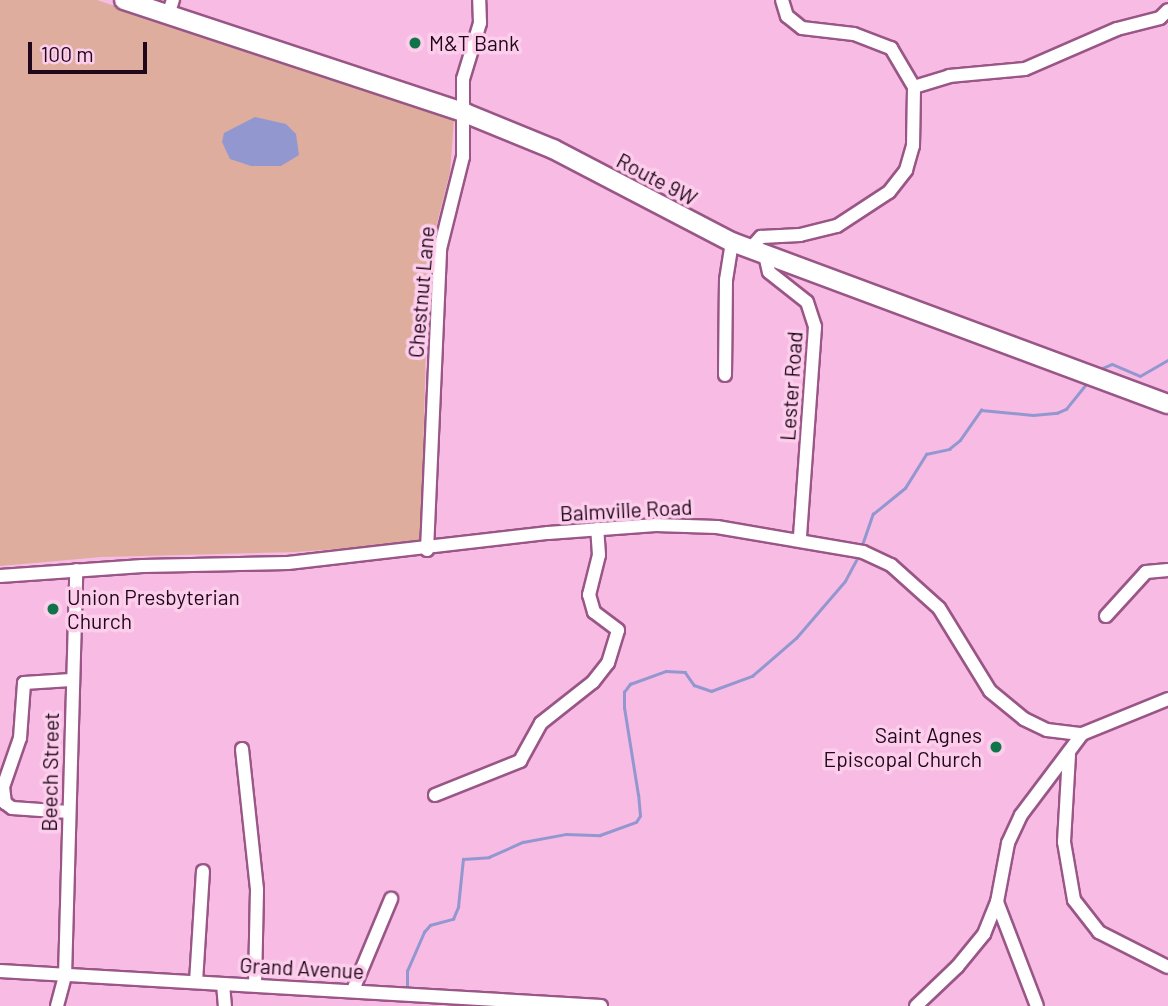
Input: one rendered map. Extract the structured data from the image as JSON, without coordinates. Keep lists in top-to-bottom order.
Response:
{
  "streets": {
    "highway": ["Route 9W"],
    "street": [
      "Chestnut Lane",
      "Lester Road",
      "Balmville Road",
      "Beech Street",
      "Grand Avenue"
    ]
  },
  "crossings": [
    ["Route 9W", "Chestnut Lane"],
    ["Route 9W", "Lester Road"],
    ["Chestnut Lane", "Balmville Road"],
    ["Lester Road", "Balmville Road"],
    ["Balmville Road", "Beech Street"],
    ["Beech Street", "Grand Avenue"]
  ],
  "places": ["M&T Bank", "Union Presbyterian Church", "Saint Agnes Episcopal Church"],
  "scale_bar": "100 m"
}
